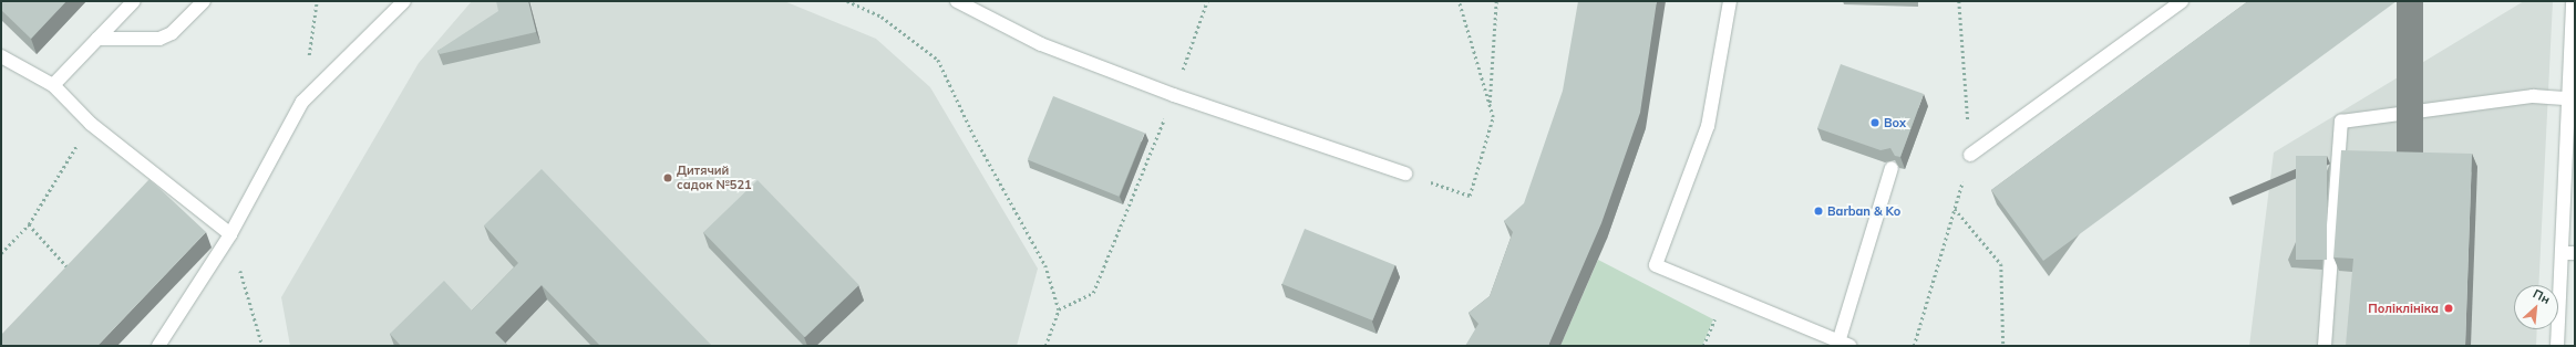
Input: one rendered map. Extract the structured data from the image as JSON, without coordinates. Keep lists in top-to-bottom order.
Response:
{
  "places": [
    "Box",
    "Дитячий садок №521",
    "Barban & Ko",
    "Поліклініка"
  ],
  "north": "top right"
}
